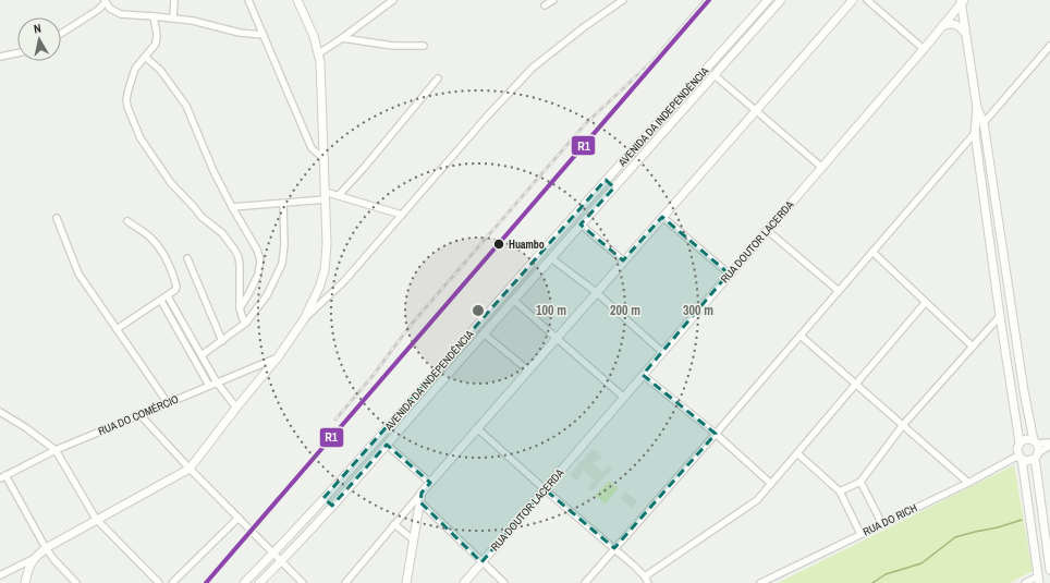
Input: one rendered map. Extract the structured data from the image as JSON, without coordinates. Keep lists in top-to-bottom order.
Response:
{
  "streets": {
    "main road": ["AVENIDA DA INDEPENDÊNCIA", "RUA DOUTOR LACERDA"],
    "street": ["RUA DO COMÉRCIO", "RUA DO RICH"]
  },
  "places": ["Huambo"],
  "lines": ["transit line R1"],
  "north": "top",
  "rings": ["100 m", "200 m", "300 m"]
}
